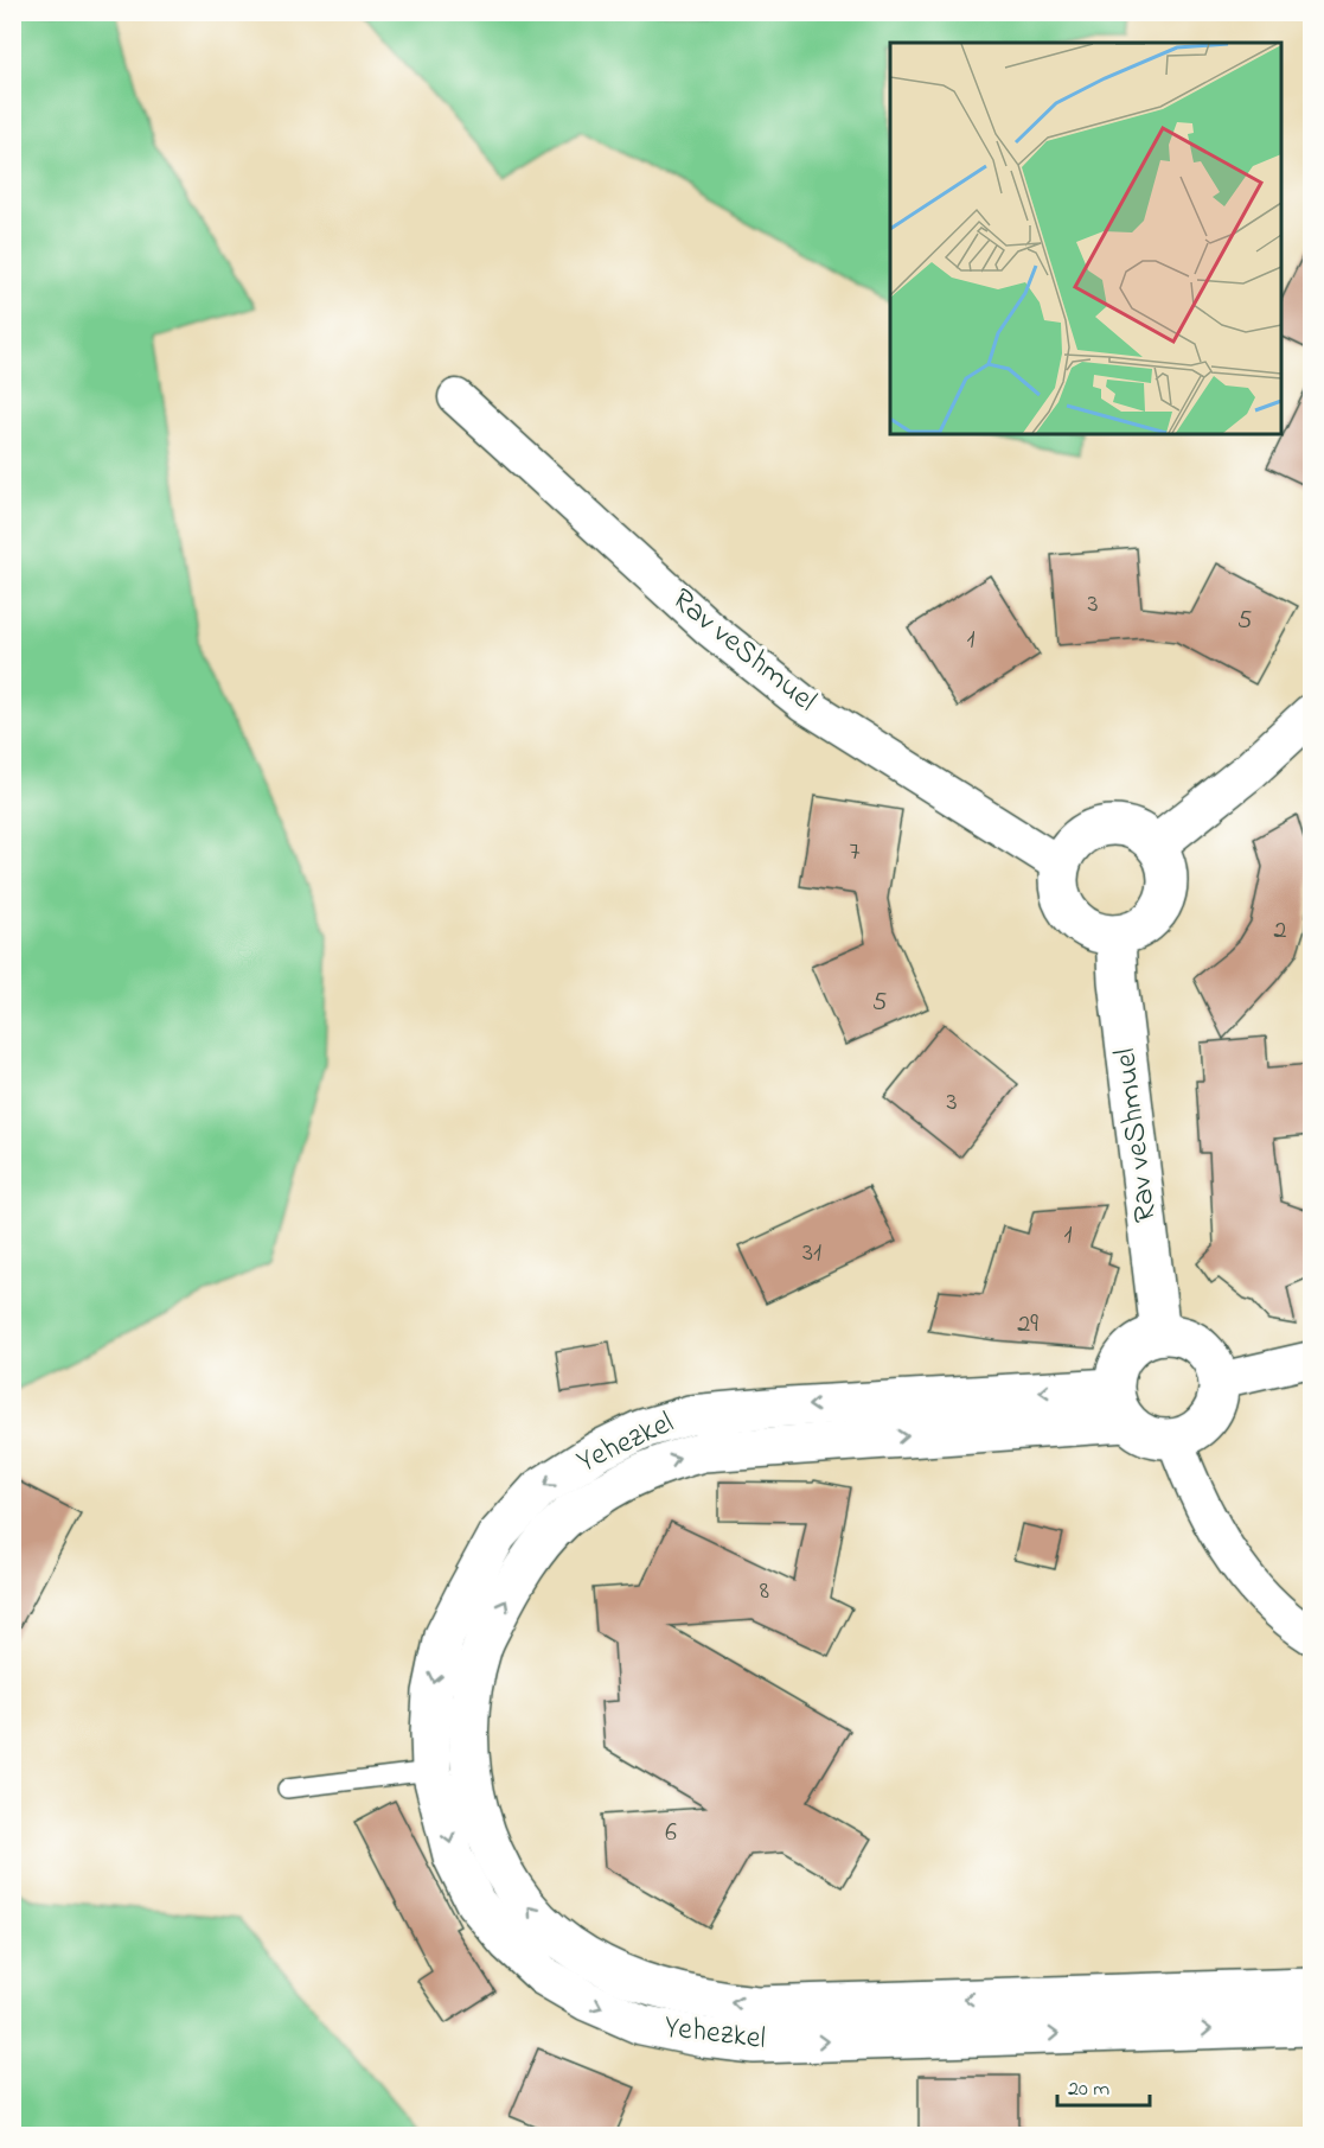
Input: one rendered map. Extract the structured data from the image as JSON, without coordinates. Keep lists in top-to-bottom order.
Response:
{
  "streets": {
    "street": ["Rav veShmuel", "Yehezkel"]
  },
  "crossings": [
    ["Rav veShmuel", "Yehezkel"]
  ],
  "house_numbers": [
    "3",
    "5",
    "1",
    "7",
    "2",
    "5",
    "3",
    "1",
    "31",
    "29",
    "8",
    "6"
  ],
  "scale_bar": "20 m"
}
